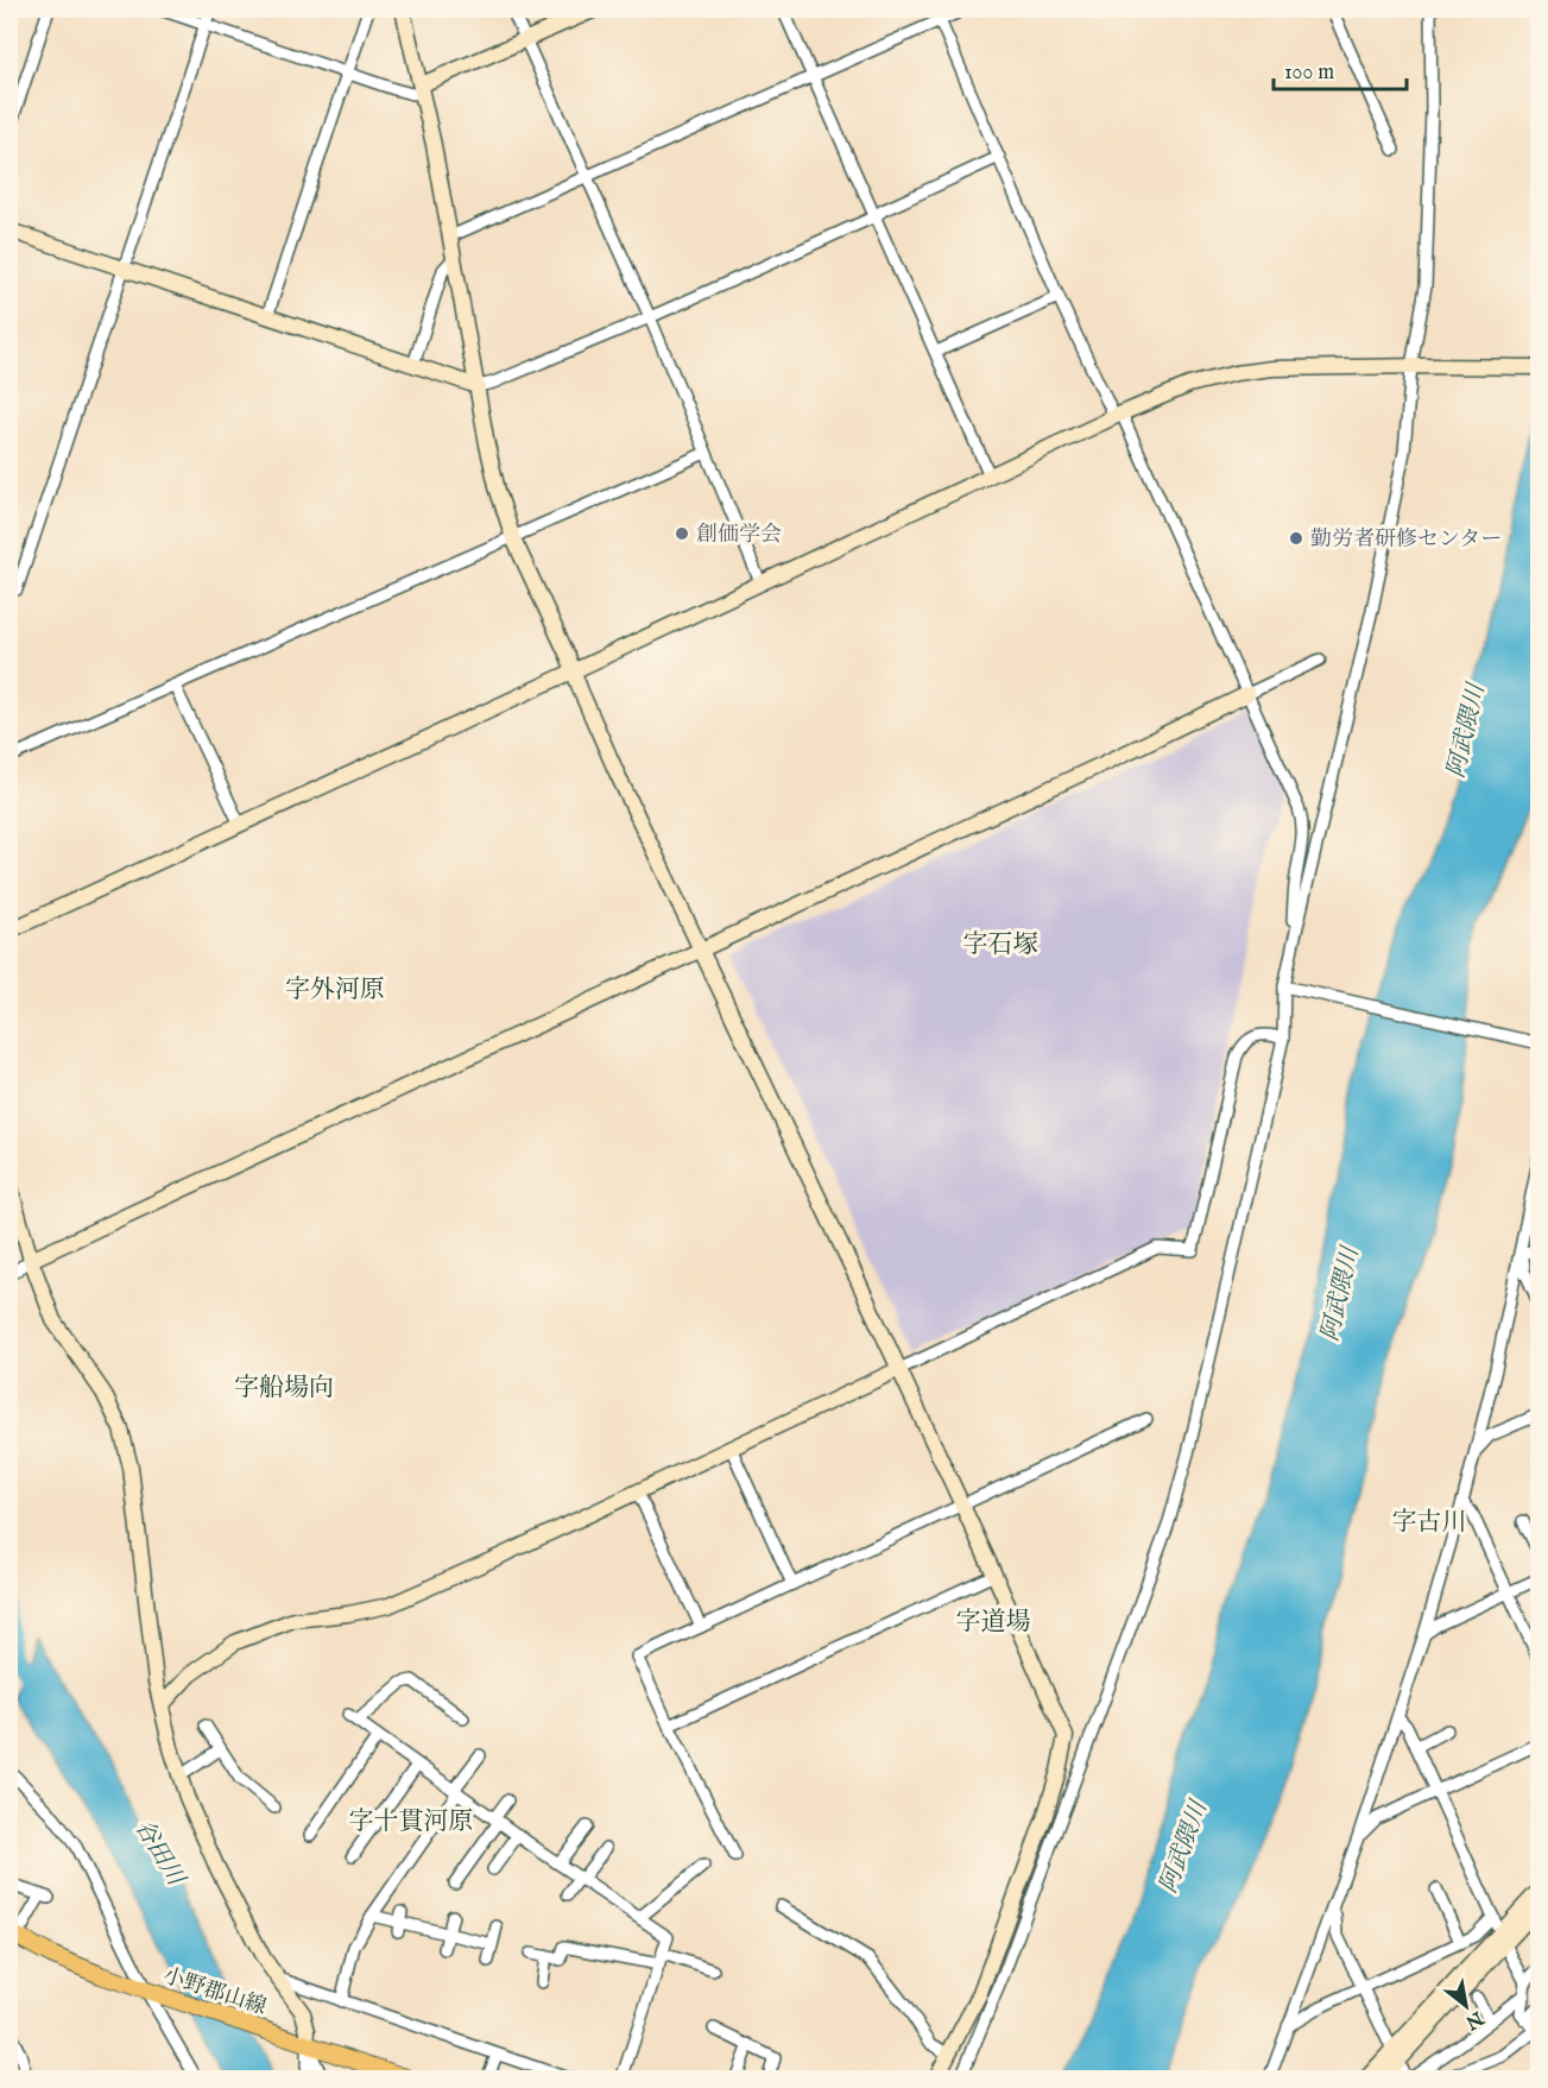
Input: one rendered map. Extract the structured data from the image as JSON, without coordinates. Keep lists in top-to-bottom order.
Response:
{
  "streets": {
    "main road": ["小野郡山線"]
  },
  "districts": [
    "字石塚",
    "字外河原",
    "字船場向",
    "字古川",
    "字道場",
    "字十貫河原"
  ],
  "water": ["阿武隈川", "谷田川"],
  "places": ["創価学会", "勤労者研修センター"],
  "scale_bar": "100 m",
  "north": "bottom right"
}
